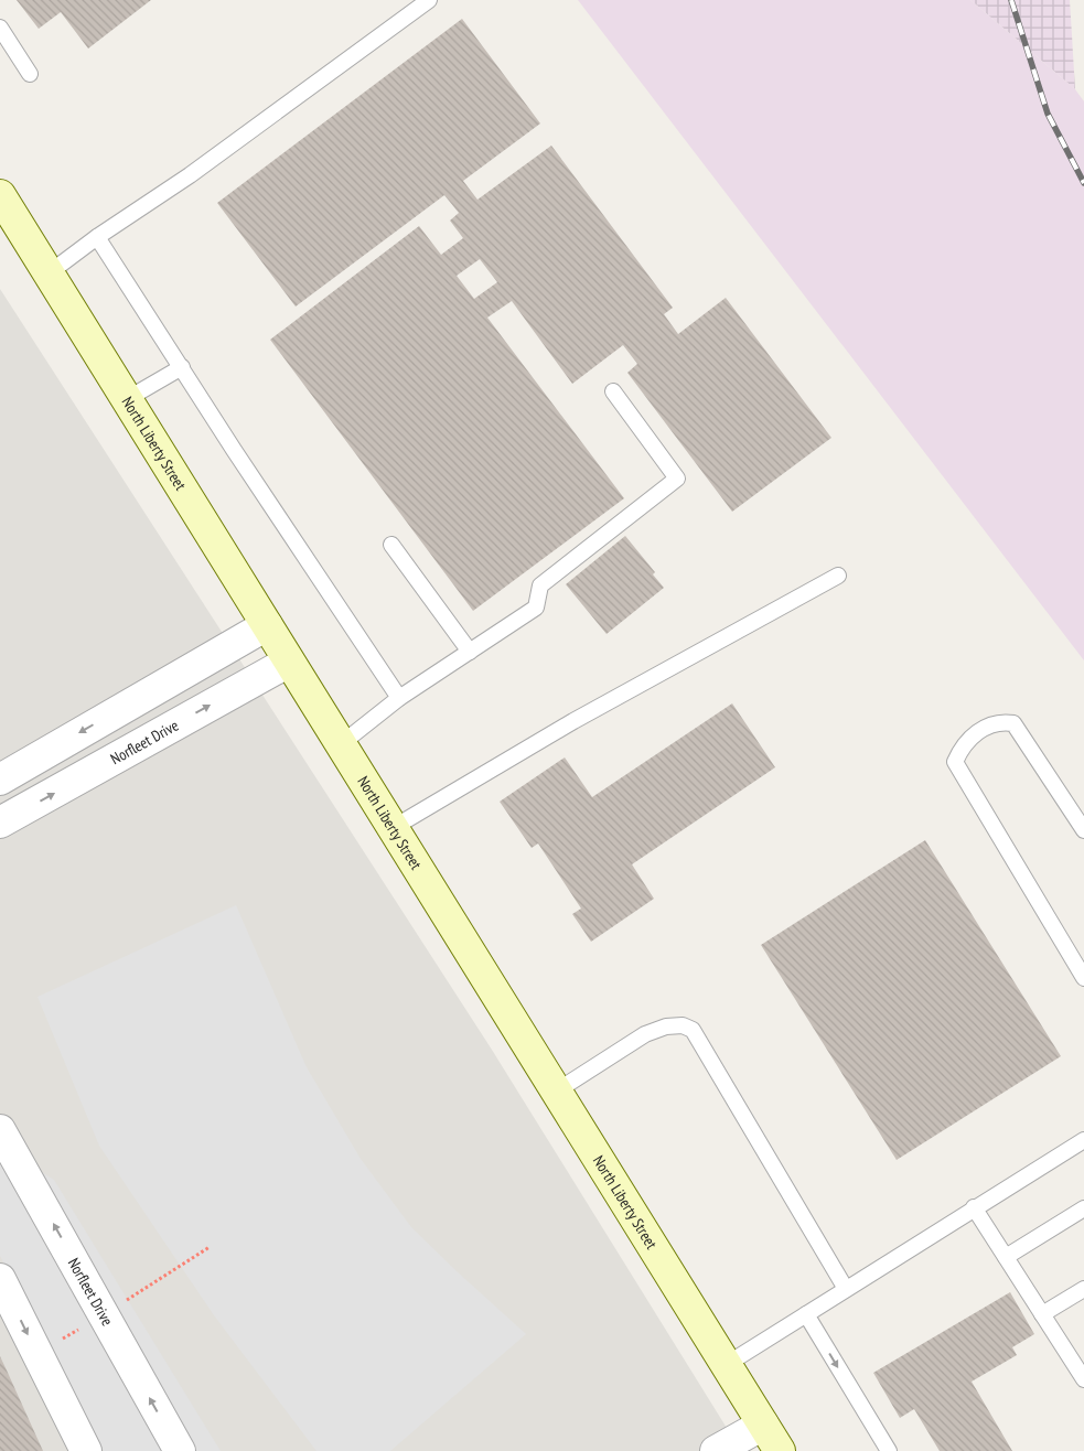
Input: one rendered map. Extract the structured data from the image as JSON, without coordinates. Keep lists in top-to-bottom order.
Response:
{
  "streets": {
    "main road": ["North Liberty Street"],
    "street": ["Norfleet Drive"]
  },
  "crossings": [
    ["North Liberty Street", "Norfleet Drive"]
  ]
}
